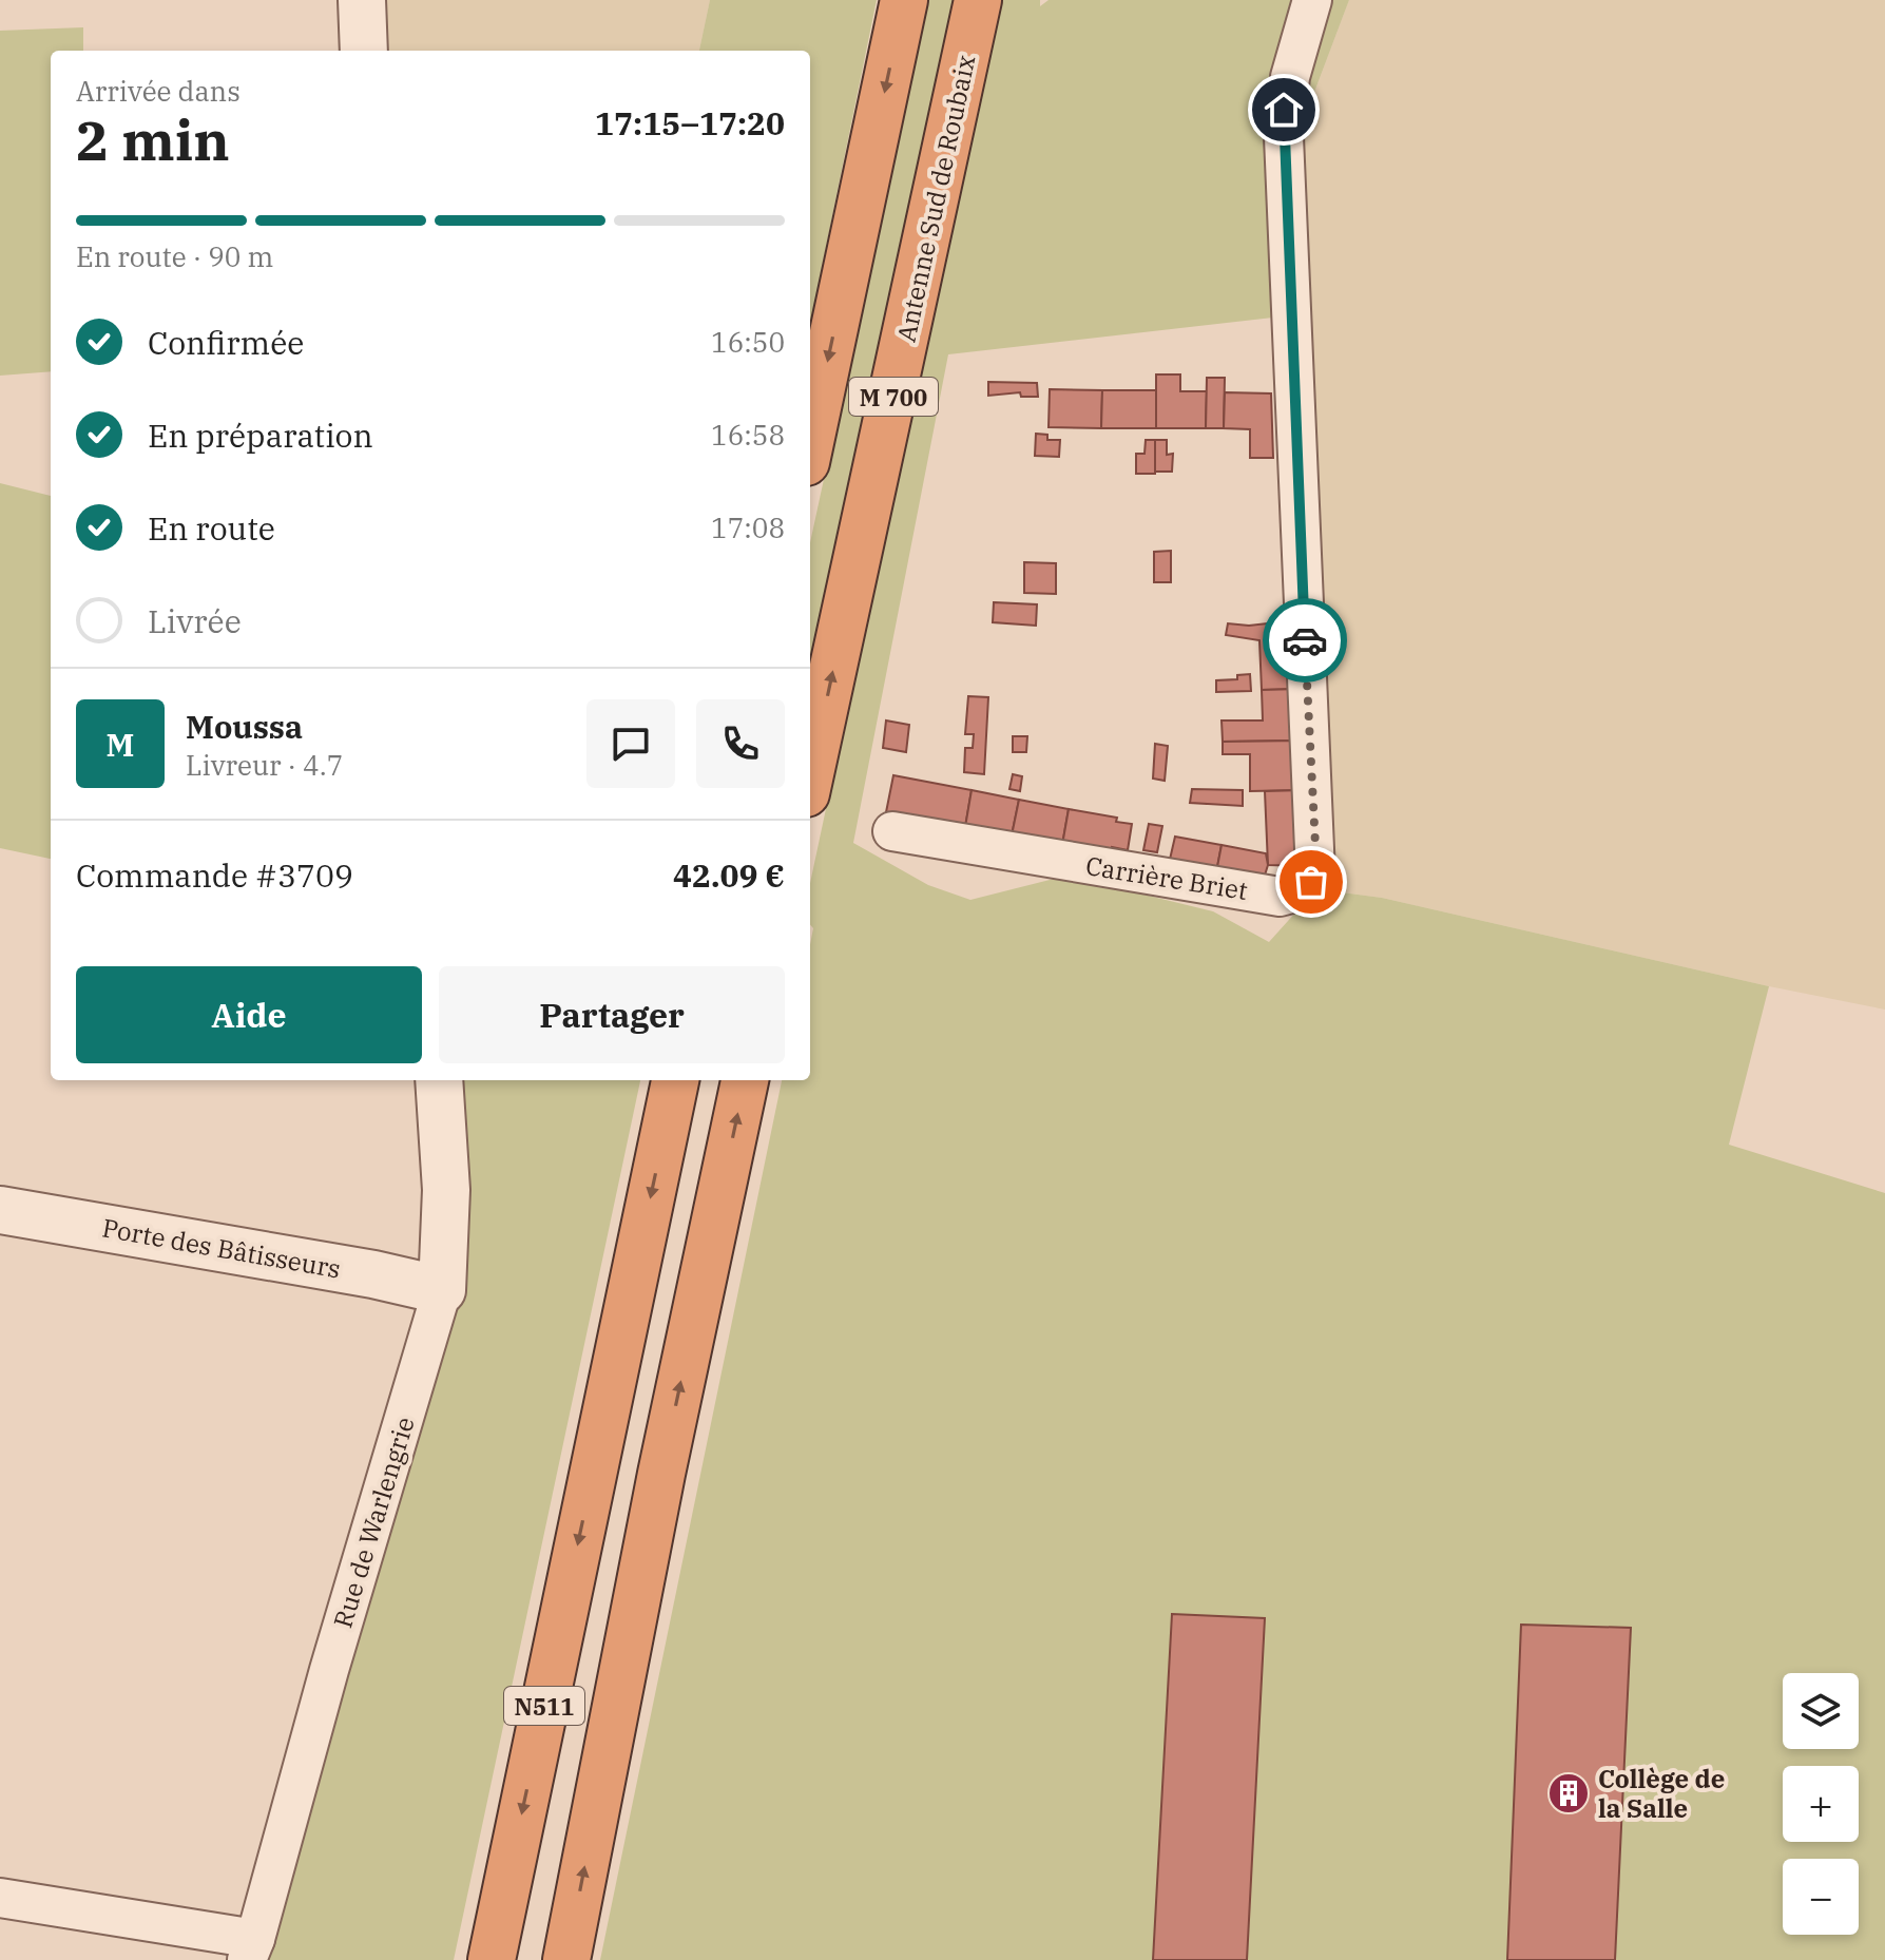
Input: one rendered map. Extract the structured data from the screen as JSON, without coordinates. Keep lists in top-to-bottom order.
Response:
{
  "streets": {
    "highway": ["Antenne Sud de Roubaix", "M 700", "N511"],
    "street": ["Carrière Briet", "Porte des Bâtisseurs", "Rue de Warlengrie"]
  },
  "crossings": [
    ["Porte des Bâtisseurs", "Rue de Warlengrie"]
  ],
  "places": {
    "building": ["Collège de la Salle"]
  },
  "page": {
    "heading": ["2 min", "Arrivée dans", "17:15–17:20"],
    "panel": [
      "Moussa",
      "Livreur · 4.7",
      "Commande #3709",
      "42.09 €"
    ],
    "bar": "En route · 90 m",
    "list": [
      ["Confirmée", "16:50"],
      ["En préparation", "16:58"],
      ["En route", "17:08"],
      "Livrée"
    ],
    "round": "M",
    "buttons": ["Aide", "Partager"],
    "map_buttons": ["+", "−"]
  }
}
